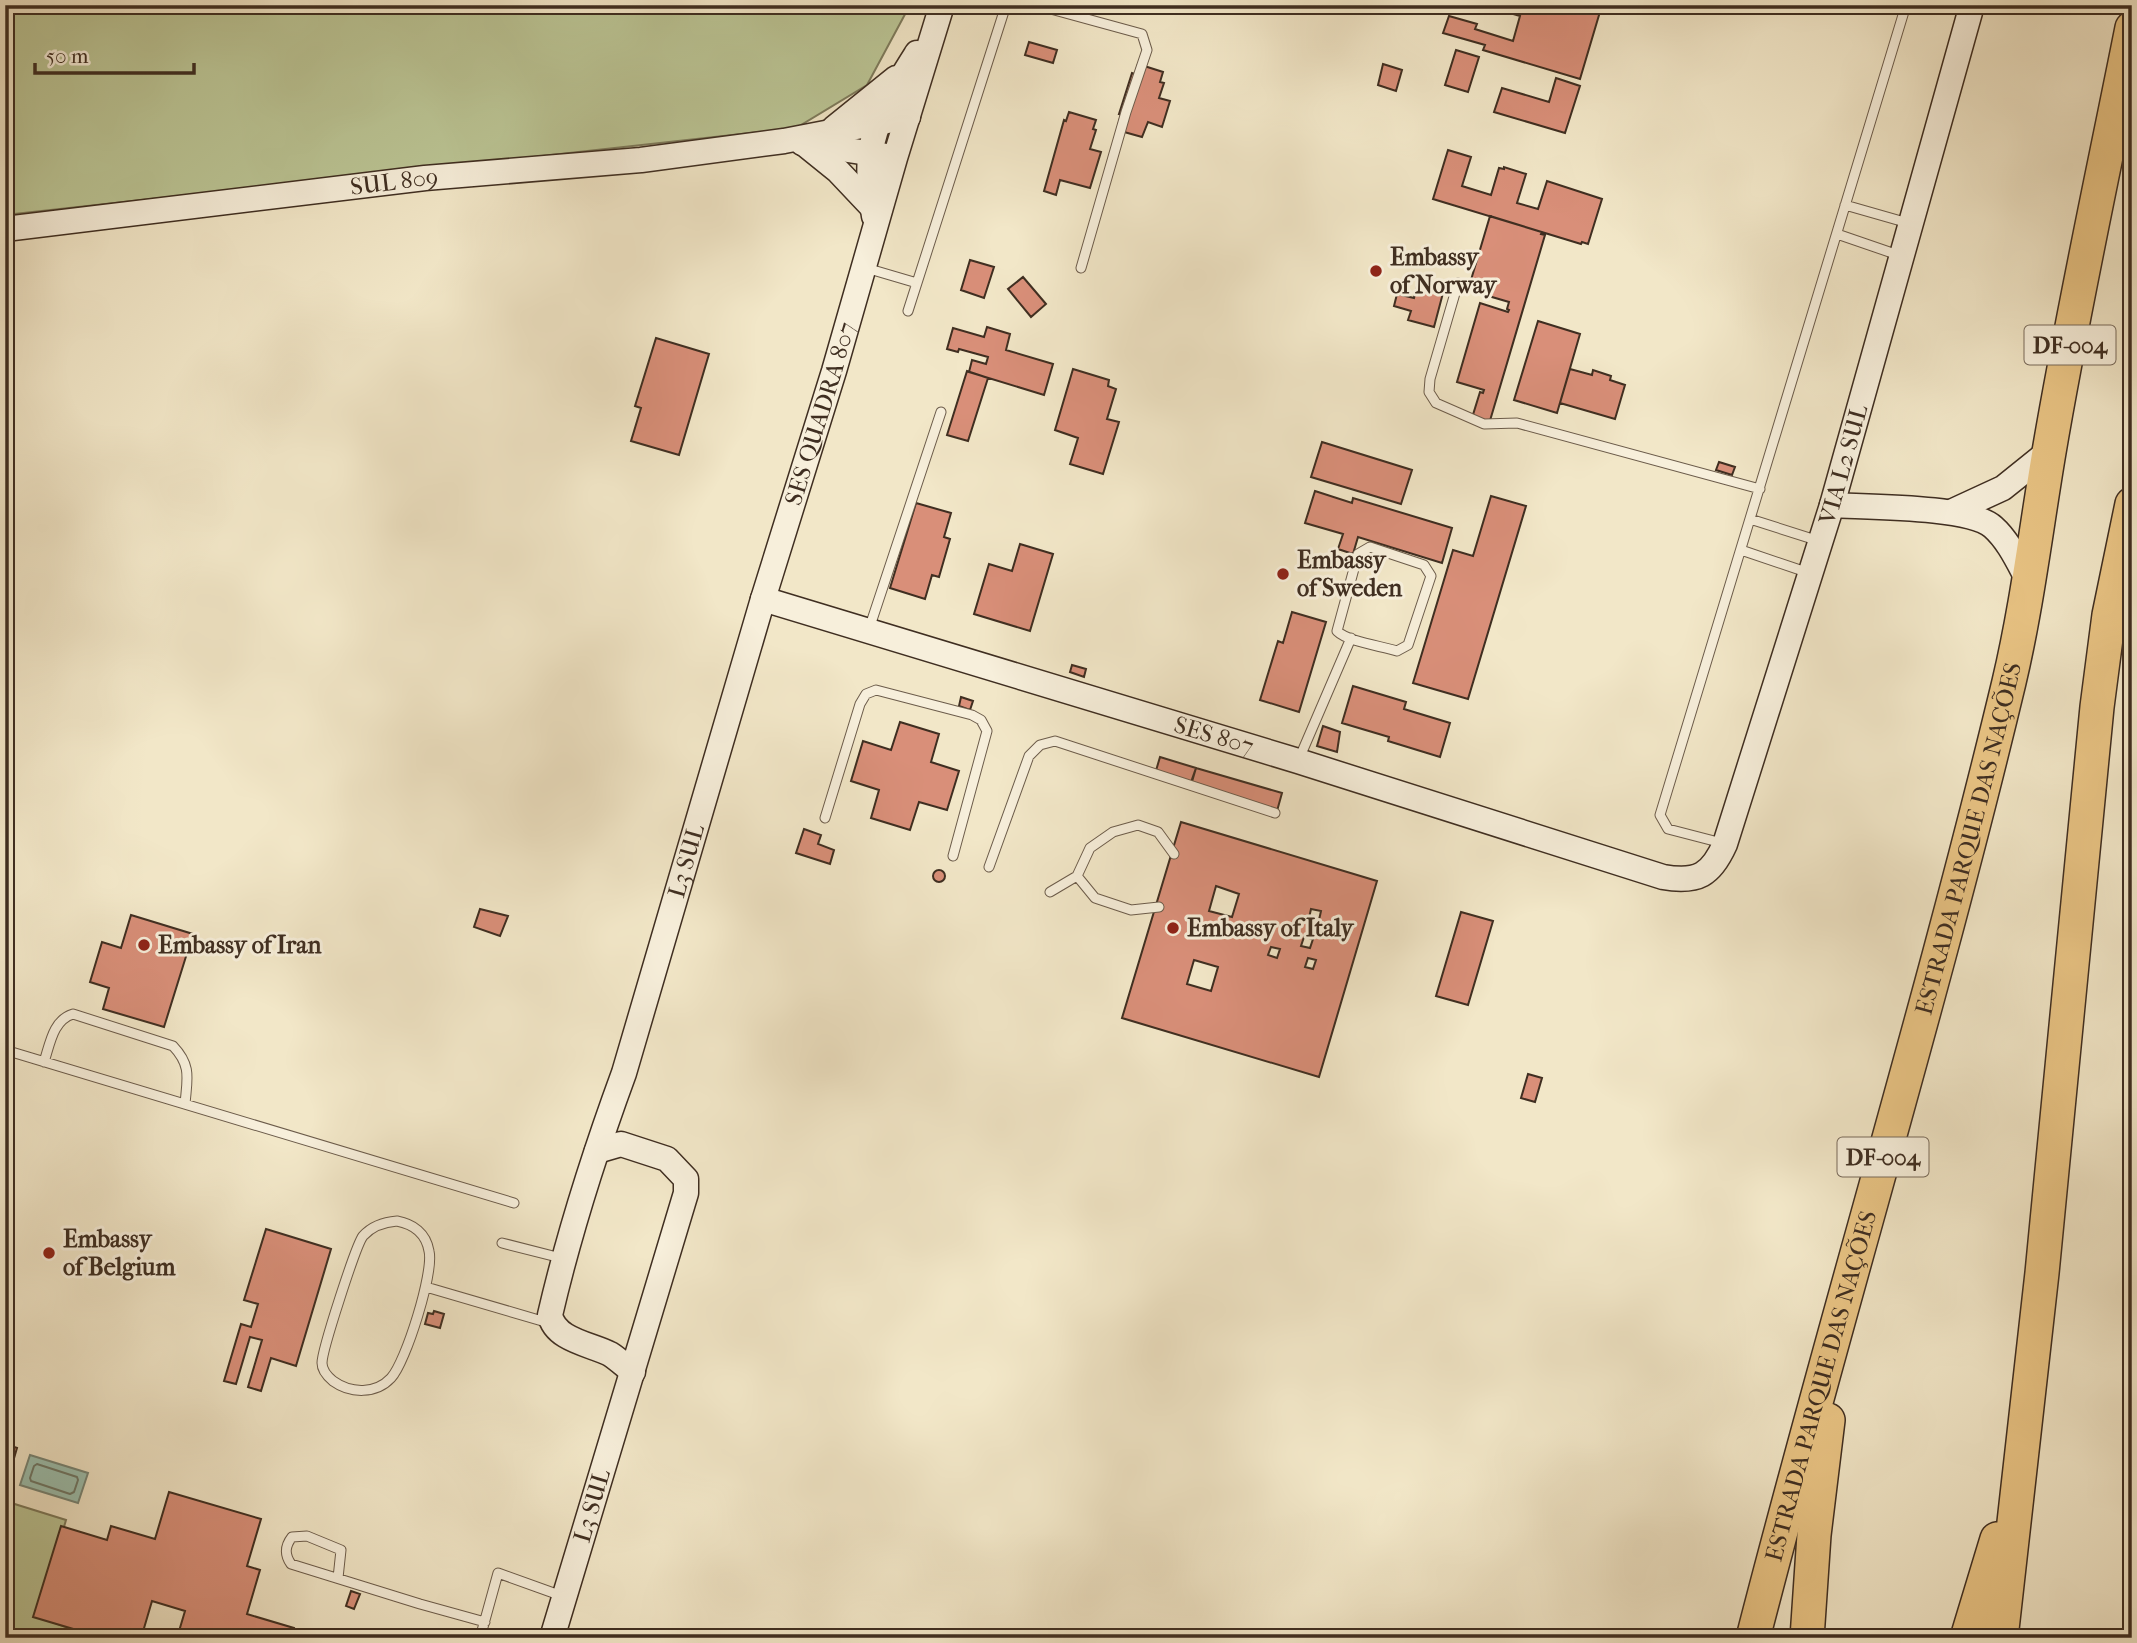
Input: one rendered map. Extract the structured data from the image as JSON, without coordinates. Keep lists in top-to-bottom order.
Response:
{
  "streets": {
    "highway": ["DF-004", "ESTRADA PARQUE DAS NAÇÕES"],
    "street": [
      "SUL 809",
      "SES QUADRA 807",
      "VIA L2 SUL",
      "SES 807",
      "L3 SUL"
    ]
  },
  "crossings": [
    ["SUL 809", "SES QUADRA 807"],
    ["SES QUADRA 807", "SES 807"],
    ["SES QUADRA 807", "L3 SUL"],
    ["VIA L2 SUL", "SES 807"],
    ["SES 807", "L3 SUL"]
  ],
  "places": [
    "Embassy of Norway",
    "Embassy of Sweden",
    "Embassy of Italy",
    "Embassy of Iran",
    "Embassy of Belgium"
  ],
  "scale_bar": "50 m"
}
